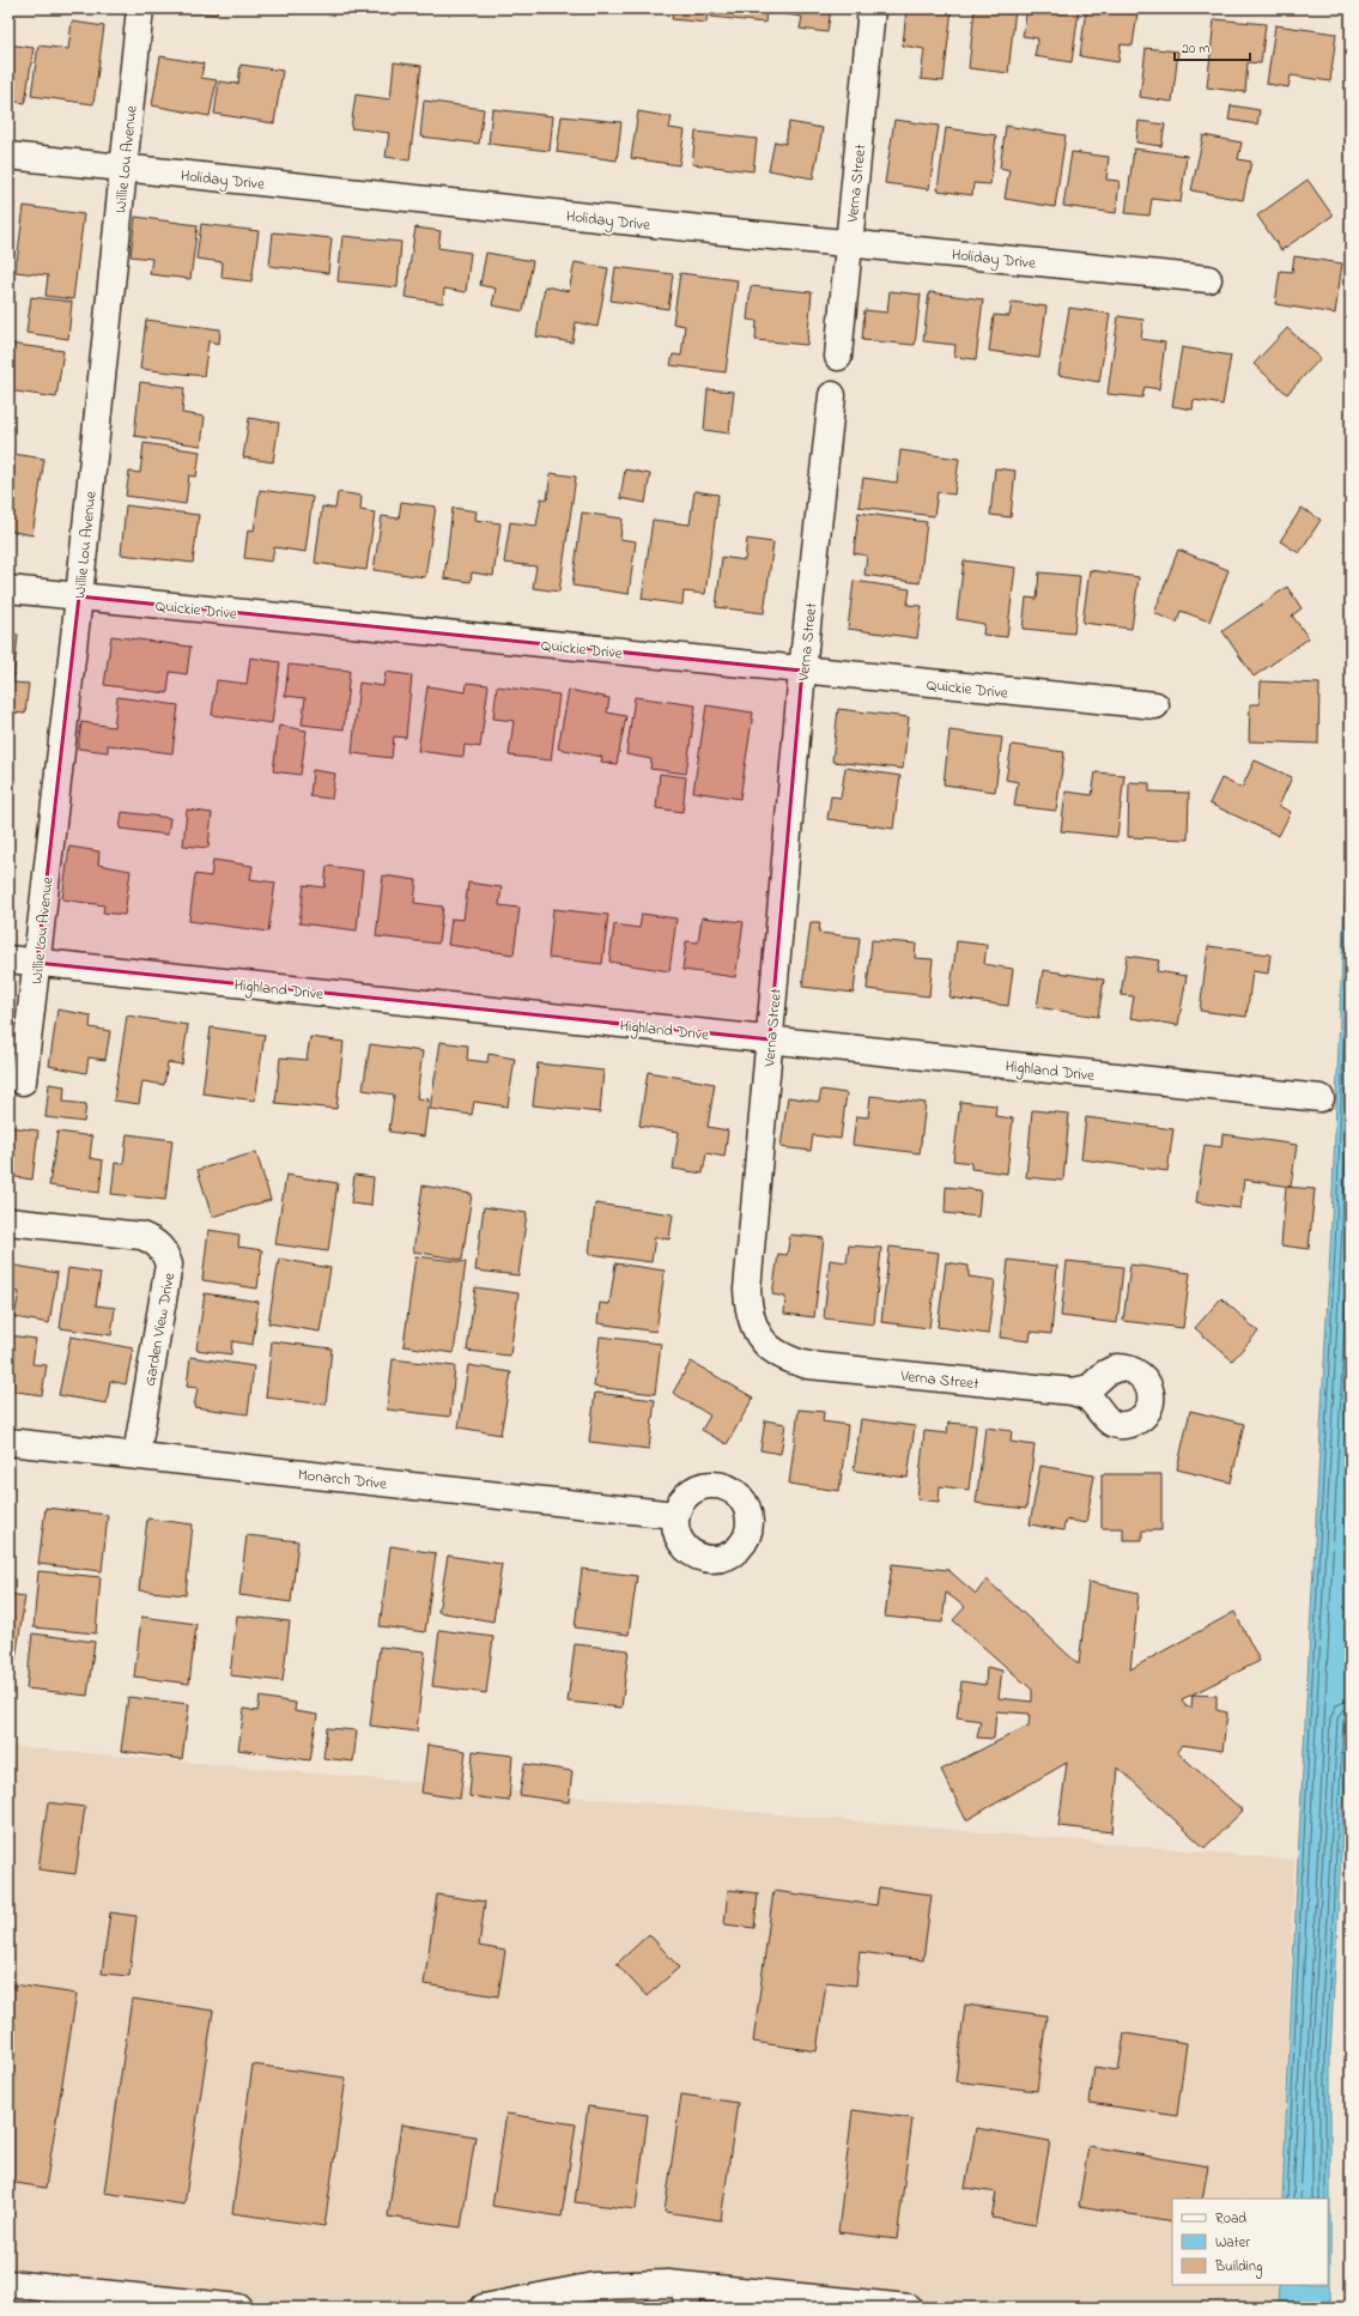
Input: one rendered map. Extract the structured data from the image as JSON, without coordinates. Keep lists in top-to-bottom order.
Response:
{
  "streets": {
    "street": [
      "Willie Lou Avenue",
      "Holiday Drive",
      "Verna Street",
      "Quickie Drive",
      "Highland Drive",
      "Garden View Drive",
      "Monarch Drive"
    ]
  },
  "crossings": [
    ["Willie Lou Avenue", "Holiday Drive"],
    ["Willie Lou Avenue", "Quickie Drive"],
    ["Willie Lou Avenue", "Highland Drive"],
    ["Holiday Drive", "Verna Street"],
    ["Verna Street", "Quickie Drive"],
    ["Verna Street", "Highland Drive"],
    ["Garden View Drive", "Monarch Drive"]
  ],
  "legend": ["Road", "Water", "Building"],
  "scale_bar": "20 m"
}
